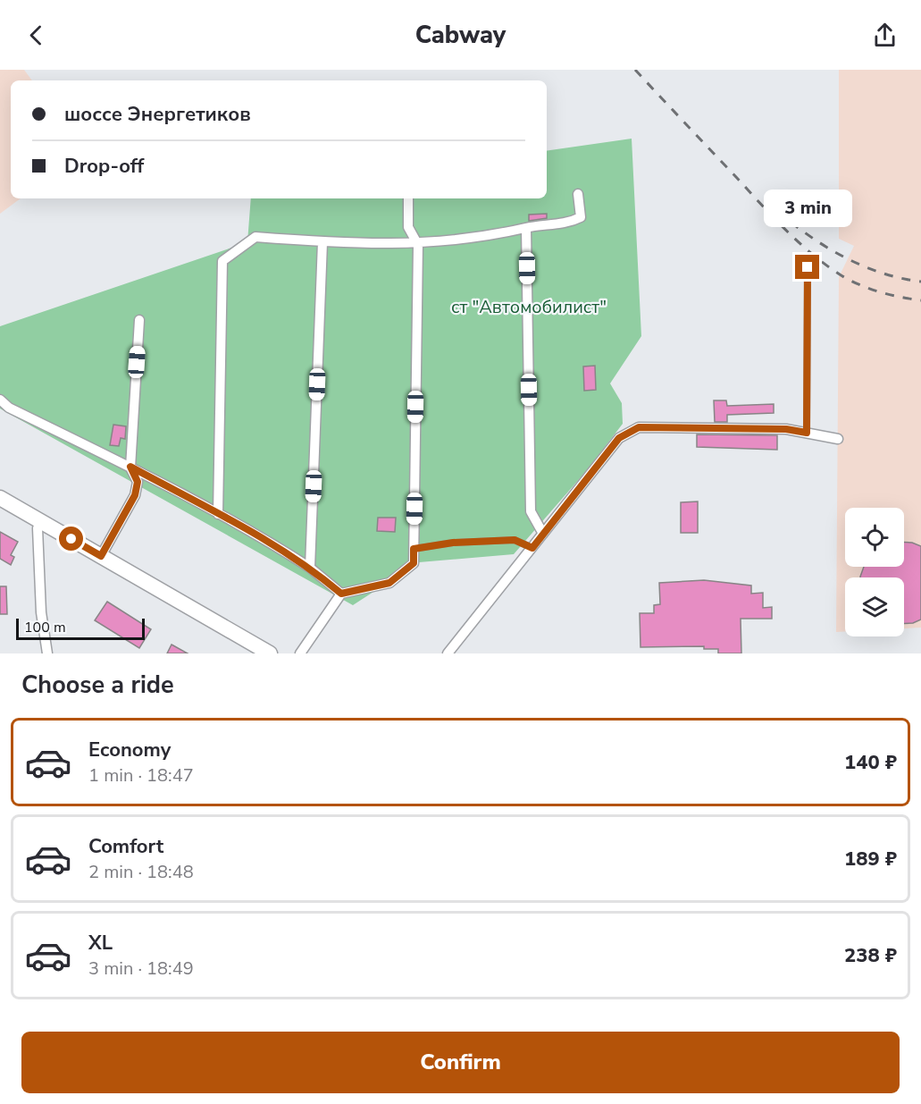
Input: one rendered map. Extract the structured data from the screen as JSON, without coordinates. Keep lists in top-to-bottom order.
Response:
{
  "parks": ["ст \"Автомобилист\""],
  "scale_bar": "100 m",
  "page": {
    "header": "Cabway",
    "banner": ["шоссе Энергетиков", "Drop-off"],
    "bubble": "3 min",
    "scale": "100 m",
    "heading": "Choose a ride",
    "list": [
      {
        "name": "Economy",
        "note": "1 min · 18:47",
        "value": "140 ₽"
      },
      {
        "name": "Comfort",
        "note": "2 min · 18:48",
        "value": "189 ₽"
      },
      {
        "name": "XL",
        "note": "3 min · 18:49",
        "value": "238 ₽"
      }
    ],
    "buttons": "Confirm"
  }
}
